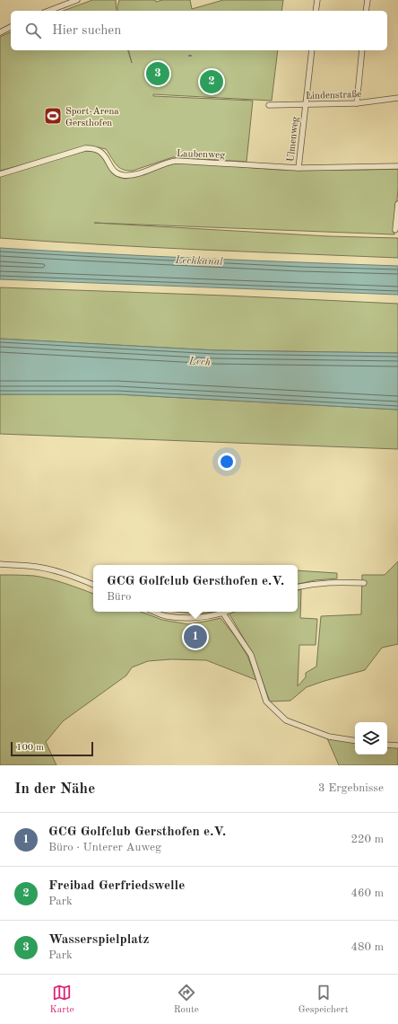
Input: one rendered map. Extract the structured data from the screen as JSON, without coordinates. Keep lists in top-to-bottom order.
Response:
{
  "streets": {
    "street": ["Lindenstraße", "Ulmenweg", "Laubenweg"]
  },
  "crossings": [
    ["Lindenstraße", "Ulmenweg"],
    ["Ulmenweg", "Laubenweg"]
  ],
  "water": ["Lechkanal", "Lech"],
  "places": {
    "sports": ["Sport-Arena Gersthofen"]
  },
  "scale_bar": "100 m",
  "page": {
    "search": "Hier suchen",
    "pins": ["3", "2", "1"],
    "popup": ["GCG Golfclub Gersthofen e.V.", "Büro"],
    "scale": "100 m",
    "heading": ["In der Nähe", "3 Ergebnisse"],
    "list": [
      {
        "mark": "1",
        "name": "GCG Golfclub Gersthofen e.V.",
        "note": "Büro · Unterer Auweg",
        "value": "220 m"
      },
      {
        "mark": "2",
        "name": "Freibad Gerfriedswelle",
        "note": "Park",
        "value": "460 m"
      },
      {
        "mark": "3",
        "name": "Wasserspielplatz",
        "note": "Park",
        "value": "480 m"
      }
    ],
    "nav": ["Karte", "Route", "Gespeichert"]
  }
}
